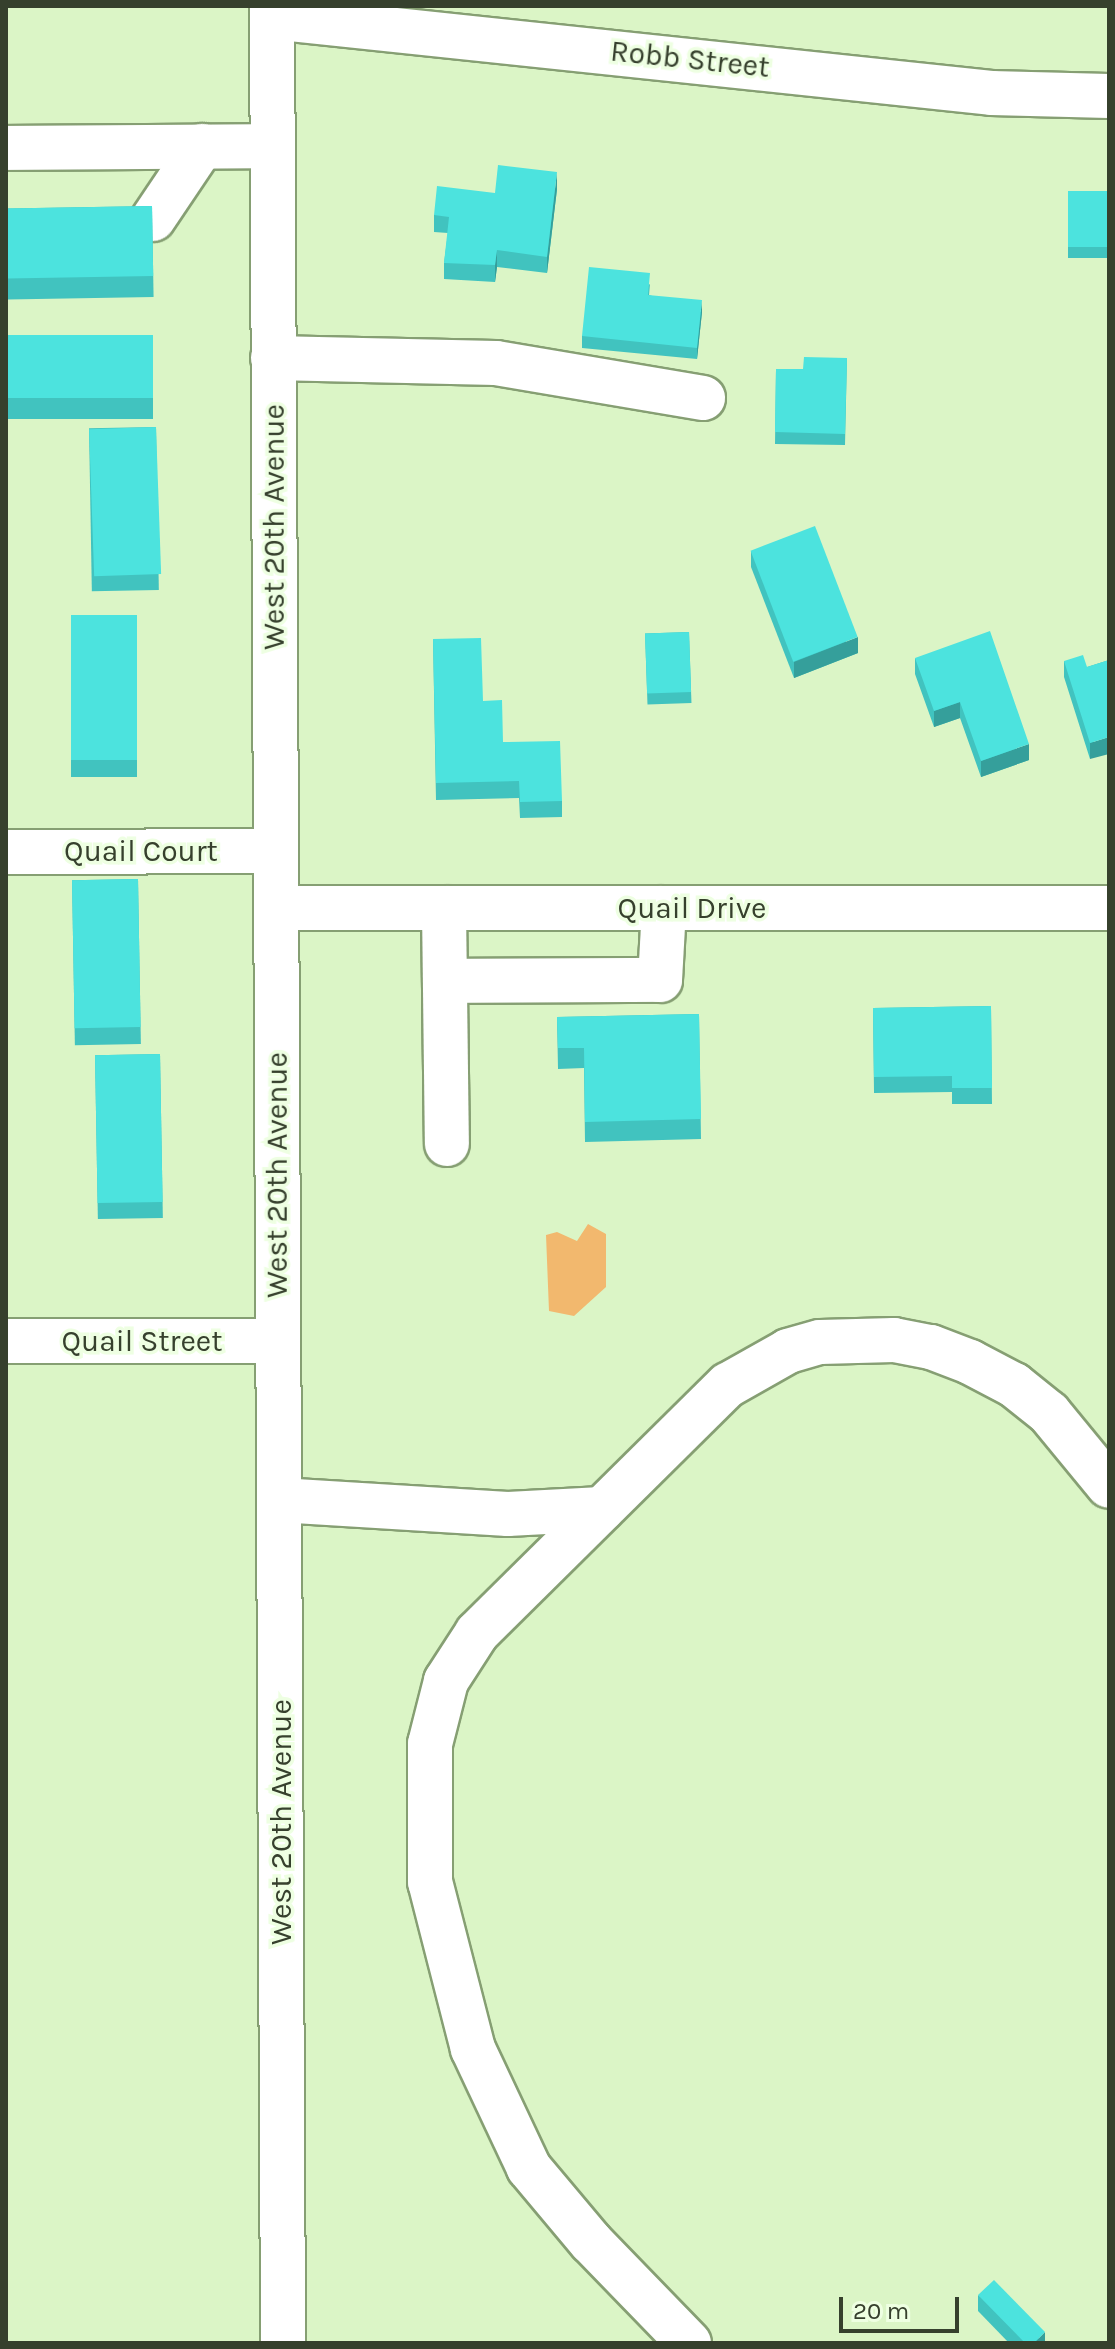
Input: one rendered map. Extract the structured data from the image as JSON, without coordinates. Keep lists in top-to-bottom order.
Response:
{
  "streets": {
    "street": [
      "Robb Street",
      "West 20th Avenue",
      "Quail Court",
      "Quail Drive",
      "Quail Street"
    ]
  },
  "crossings": [
    ["Robb Street", "West 20th Avenue"],
    ["West 20th Avenue", "Quail Court"],
    ["West 20th Avenue", "Quail Drive"],
    ["West 20th Avenue", "Quail Street"]
  ],
  "scale_bar": "20 m"
}
